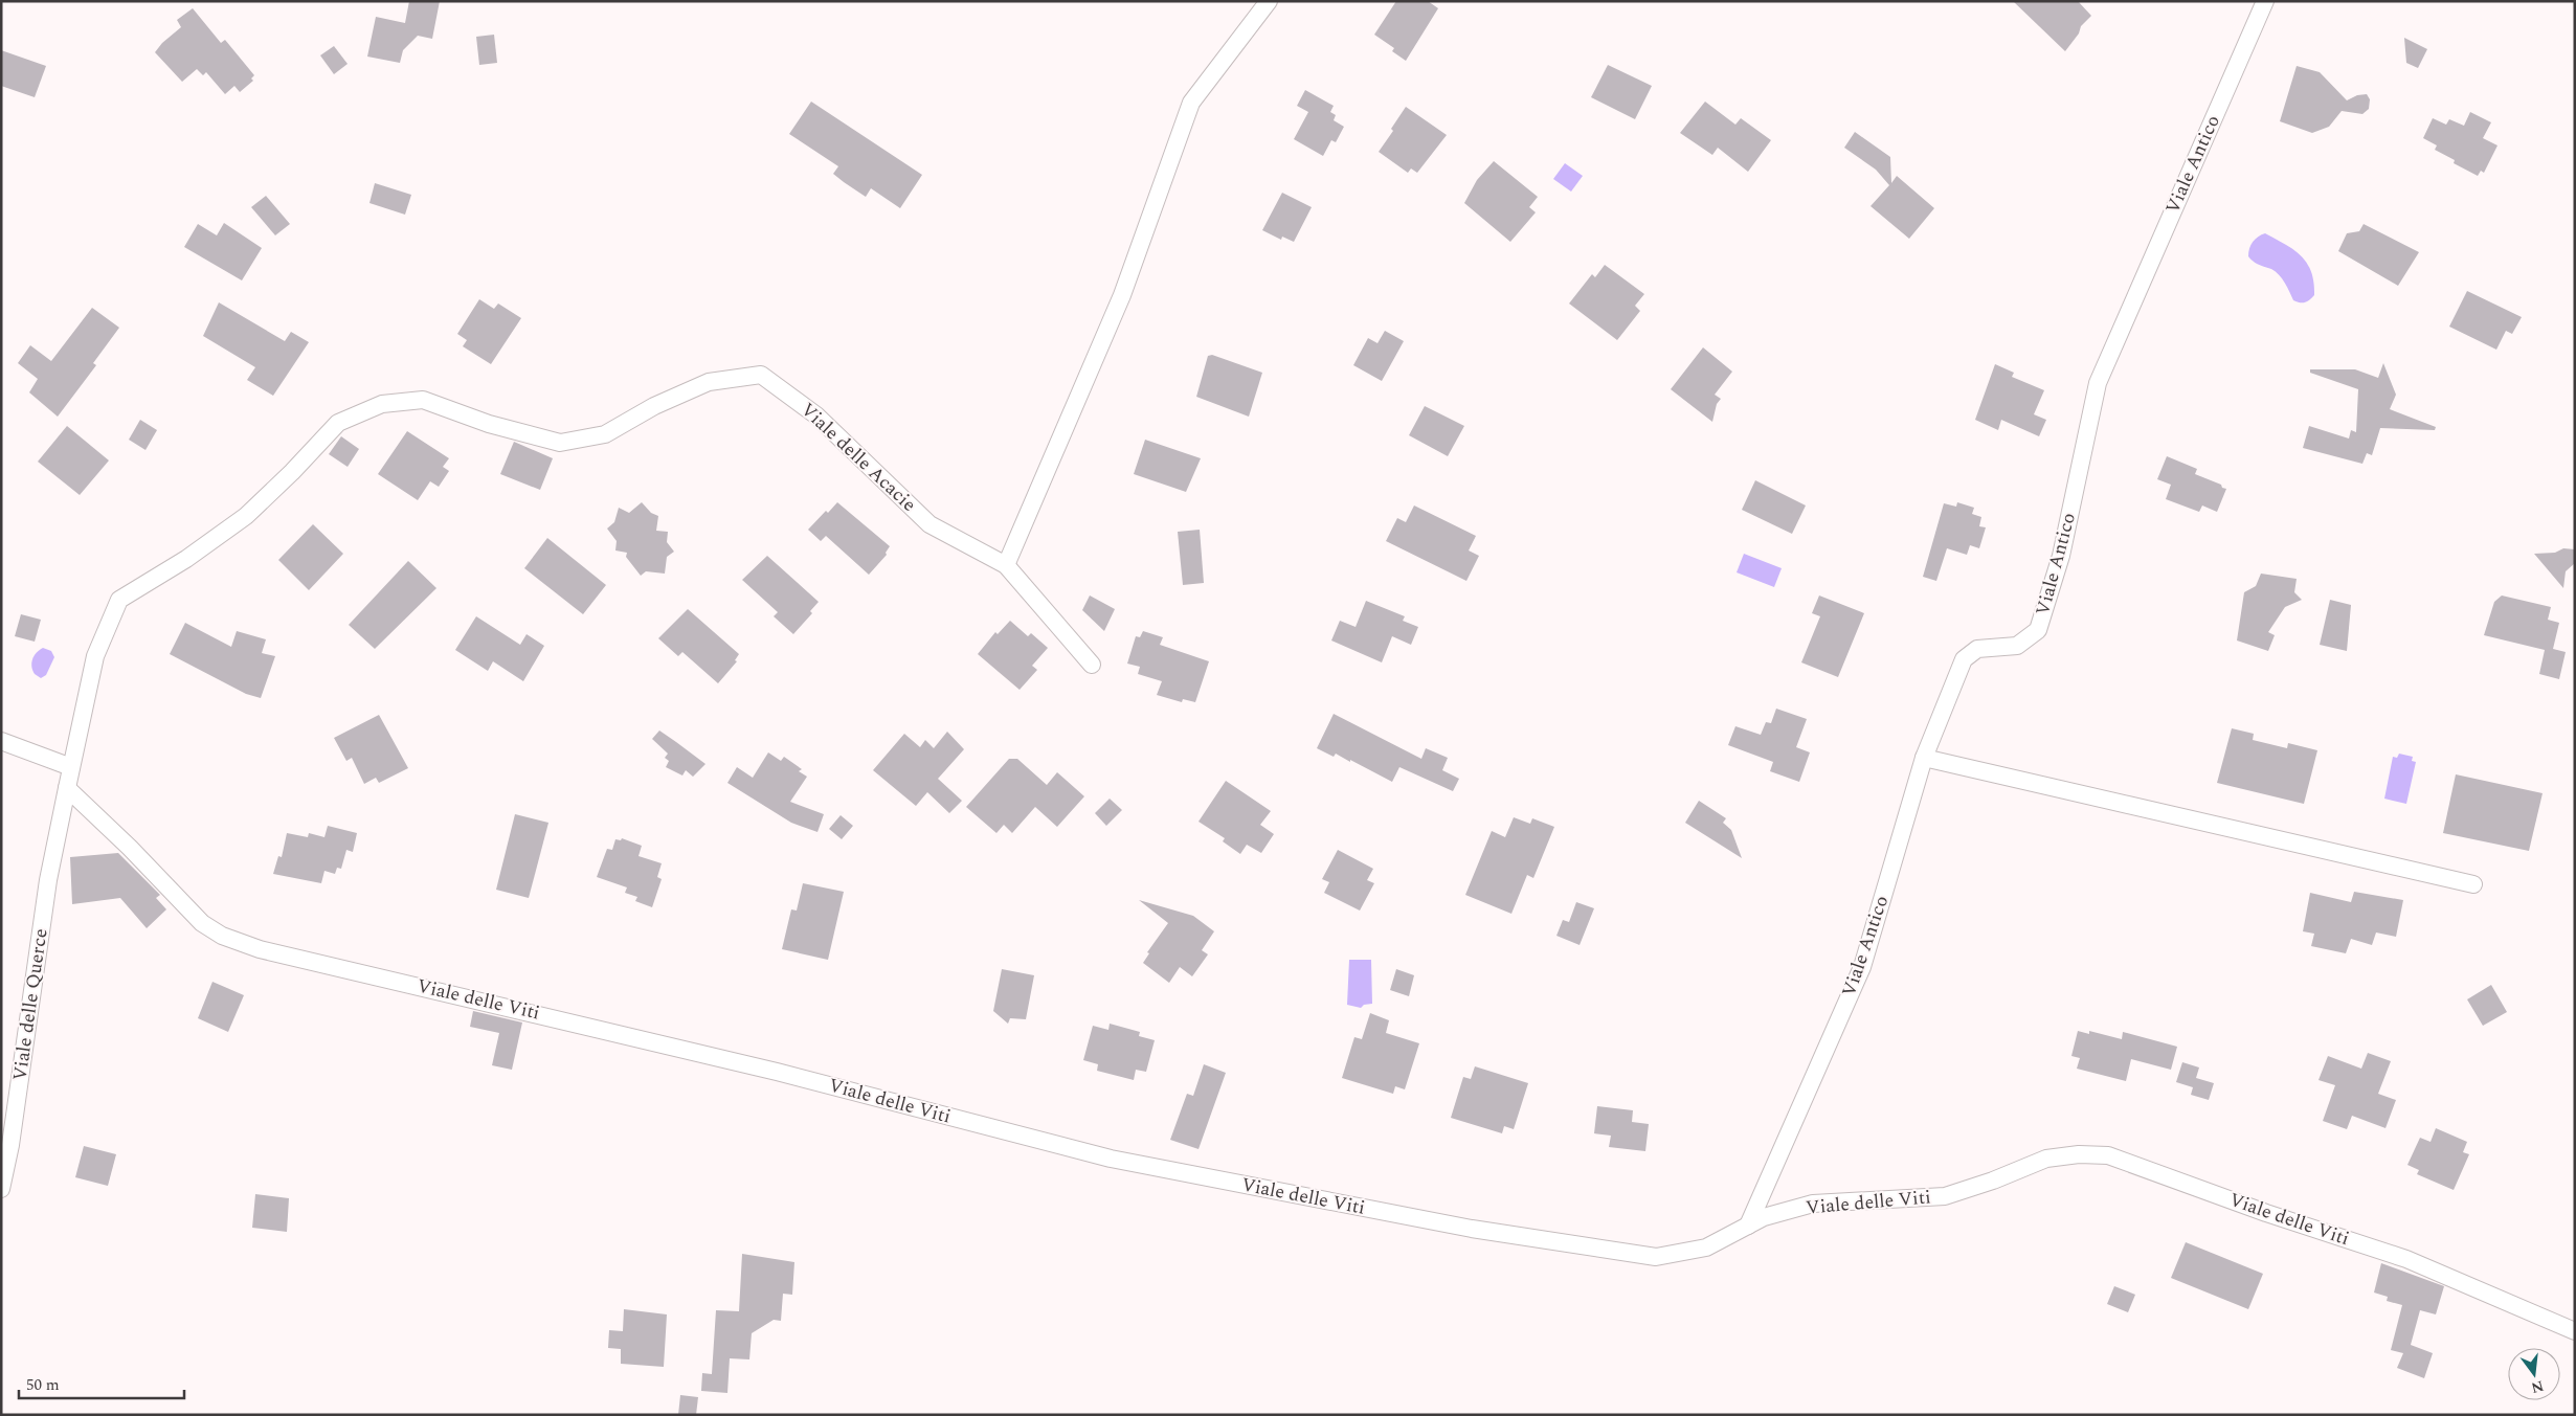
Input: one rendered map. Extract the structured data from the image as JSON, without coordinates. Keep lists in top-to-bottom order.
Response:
{
  "streets": {
    "street": [
      "Viale Antico",
      "Viale delle Acacie",
      "Viale delle Viti",
      "Viale delle Querce"
    ]
  },
  "crossings": [
    ["Viale Antico", "Viale delle Viti"],
    ["Viale delle Acacie", "Viale delle Viti"],
    ["Viale delle Acacie", "Viale delle Querce"],
    ["Viale delle Viti", "Viale delle Querce"]
  ],
  "scale_bar": "50 m",
  "north": "bottom"
}
